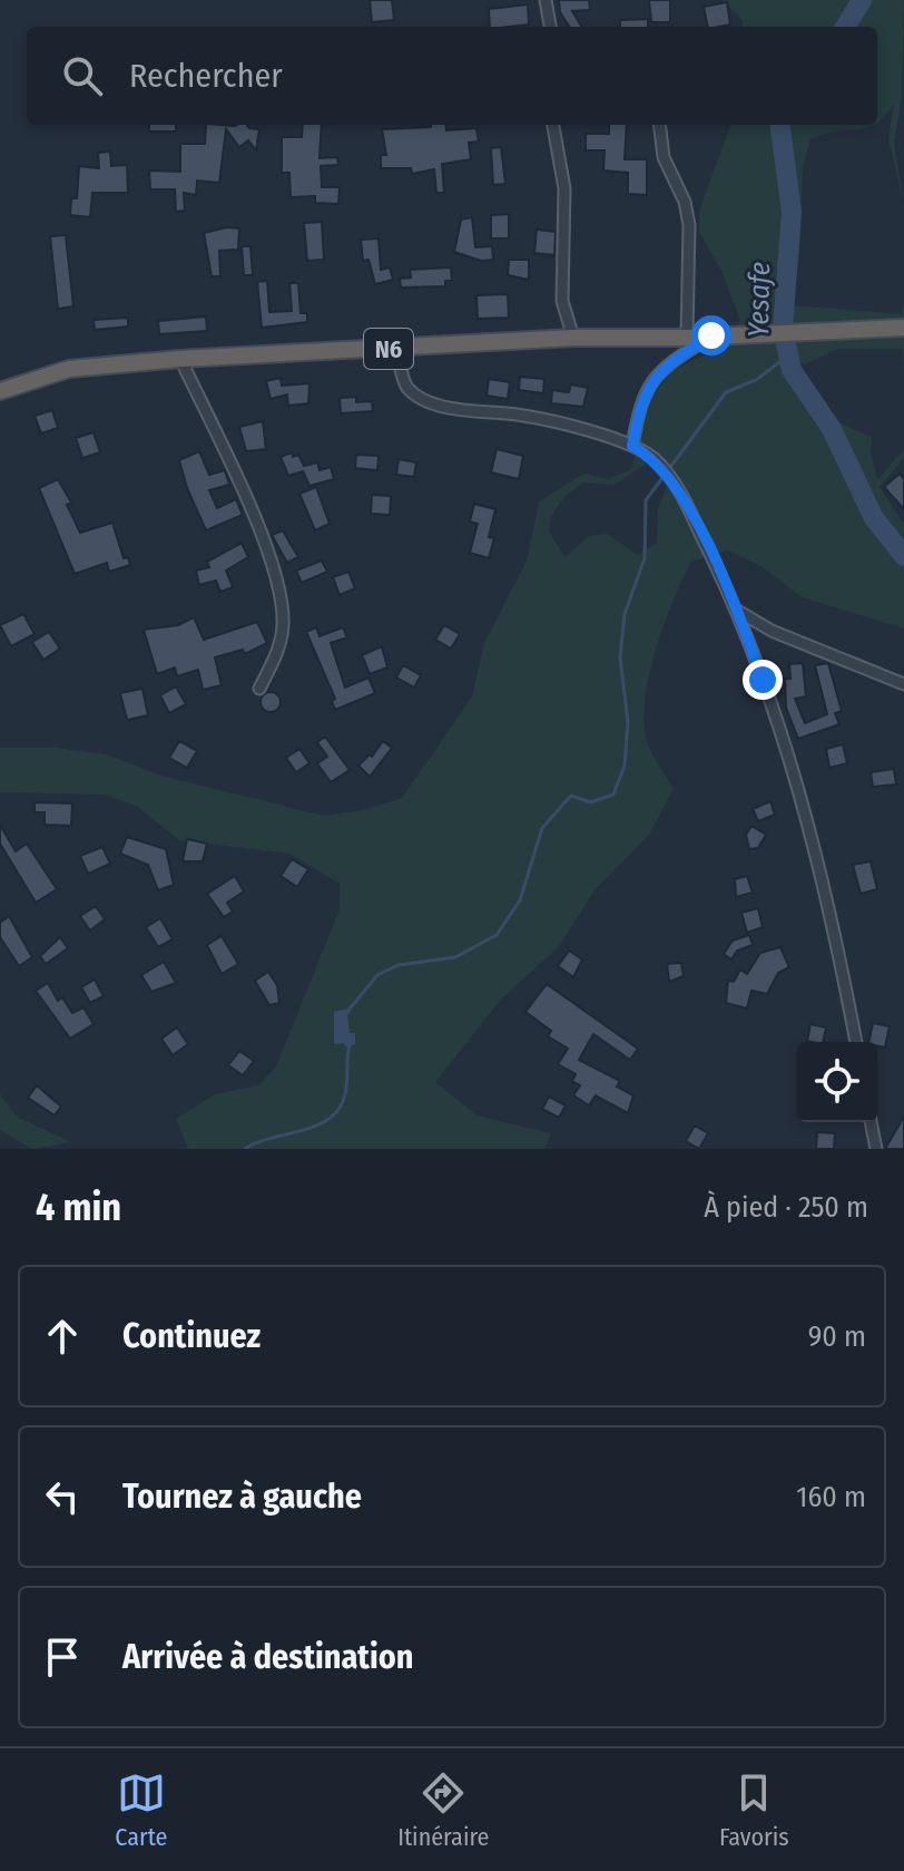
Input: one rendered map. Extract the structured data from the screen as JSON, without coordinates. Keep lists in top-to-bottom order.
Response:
{
  "streets": {
    "highway": ["N6"]
  },
  "water": ["Yesafe"],
  "page": {
    "search": "Rechercher",
    "heading": ["4 min", "À pied · 250 m"],
    "list": [
      ["Continuez", "90 m"],
      ["Tournez à gauche", "160 m"],
      "Arrivée à destination"
    ],
    "nav": ["Carte", "Itinéraire", "Favoris"]
  }
}
